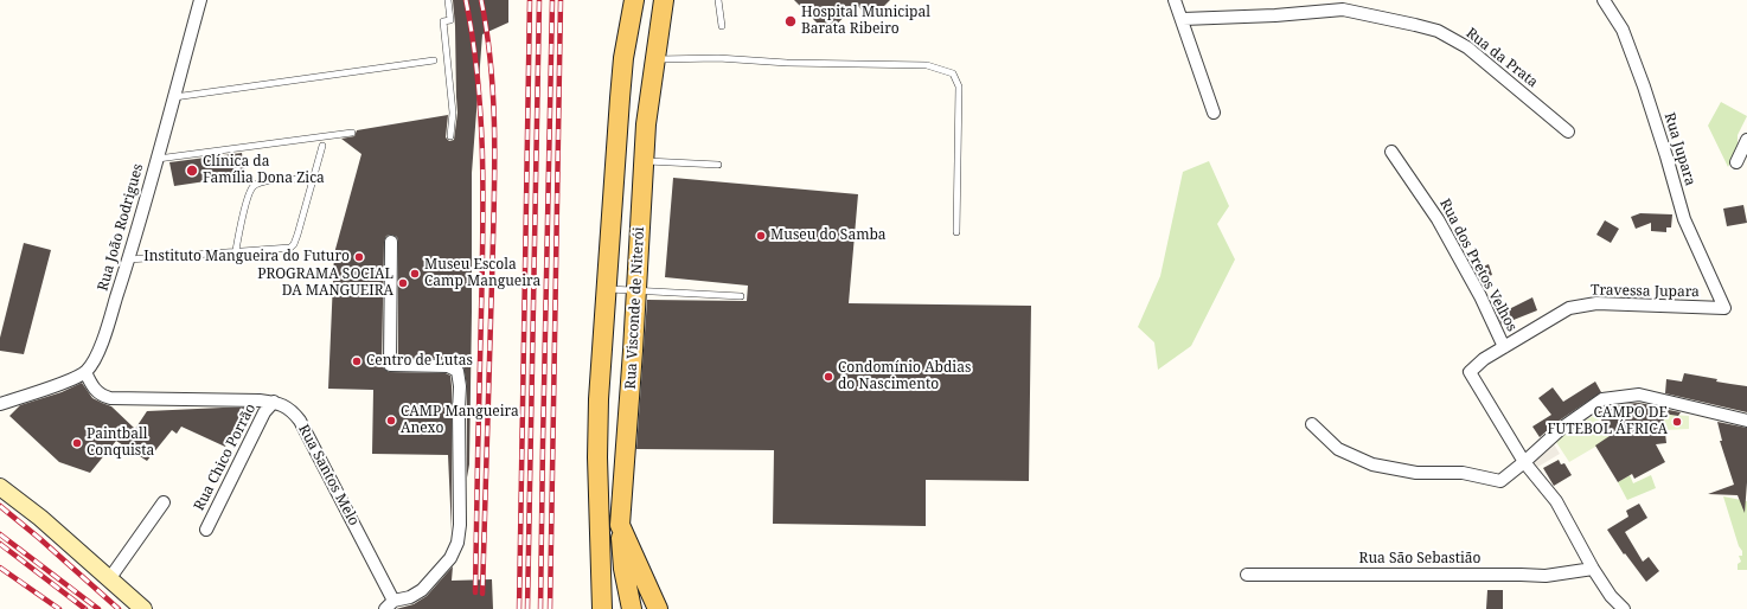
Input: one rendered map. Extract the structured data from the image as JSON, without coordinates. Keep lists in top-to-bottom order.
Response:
{
  "streets": {
    "main road": ["Rua Visconde de Niterói"],
    "street": [
      "Rua da Prata",
      "Rua Jupara",
      "Rua João Rodrigues",
      "Rua dos Pretos Velhos",
      "Travessa Jupara",
      "Rua Chico Porrão",
      "Rua Santos Melo",
      "Rua São Sebastião"
    ]
  },
  "crossings": [
    ["Rua Jupara", "Travessa Jupara"],
    ["Rua João Rodrigues", "Rua Santos Melo"],
    ["Rua dos Pretos Velhos", "Travessa Jupara"],
    ["Rua Chico Porrão", "Rua Santos Melo"]
  ],
  "places": [
    "Hospital Municipal Barata Ribeiro",
    "Clínica da Família Dona Zica",
    "Museu do Samba",
    "Instituto Mangueira do Futuro",
    "Museu Escola Camp Mangueira",
    "PROGRAMA SOCIAL DA MANGUEIRA",
    "Centro de Lutas",
    "Condomínio Abdias do Nascimento",
    "CAMP Mangueira Anexo",
    "CAMPO DE FUTEBOL ÁFRICA",
    "Paintball Conquista"
  ]
}
